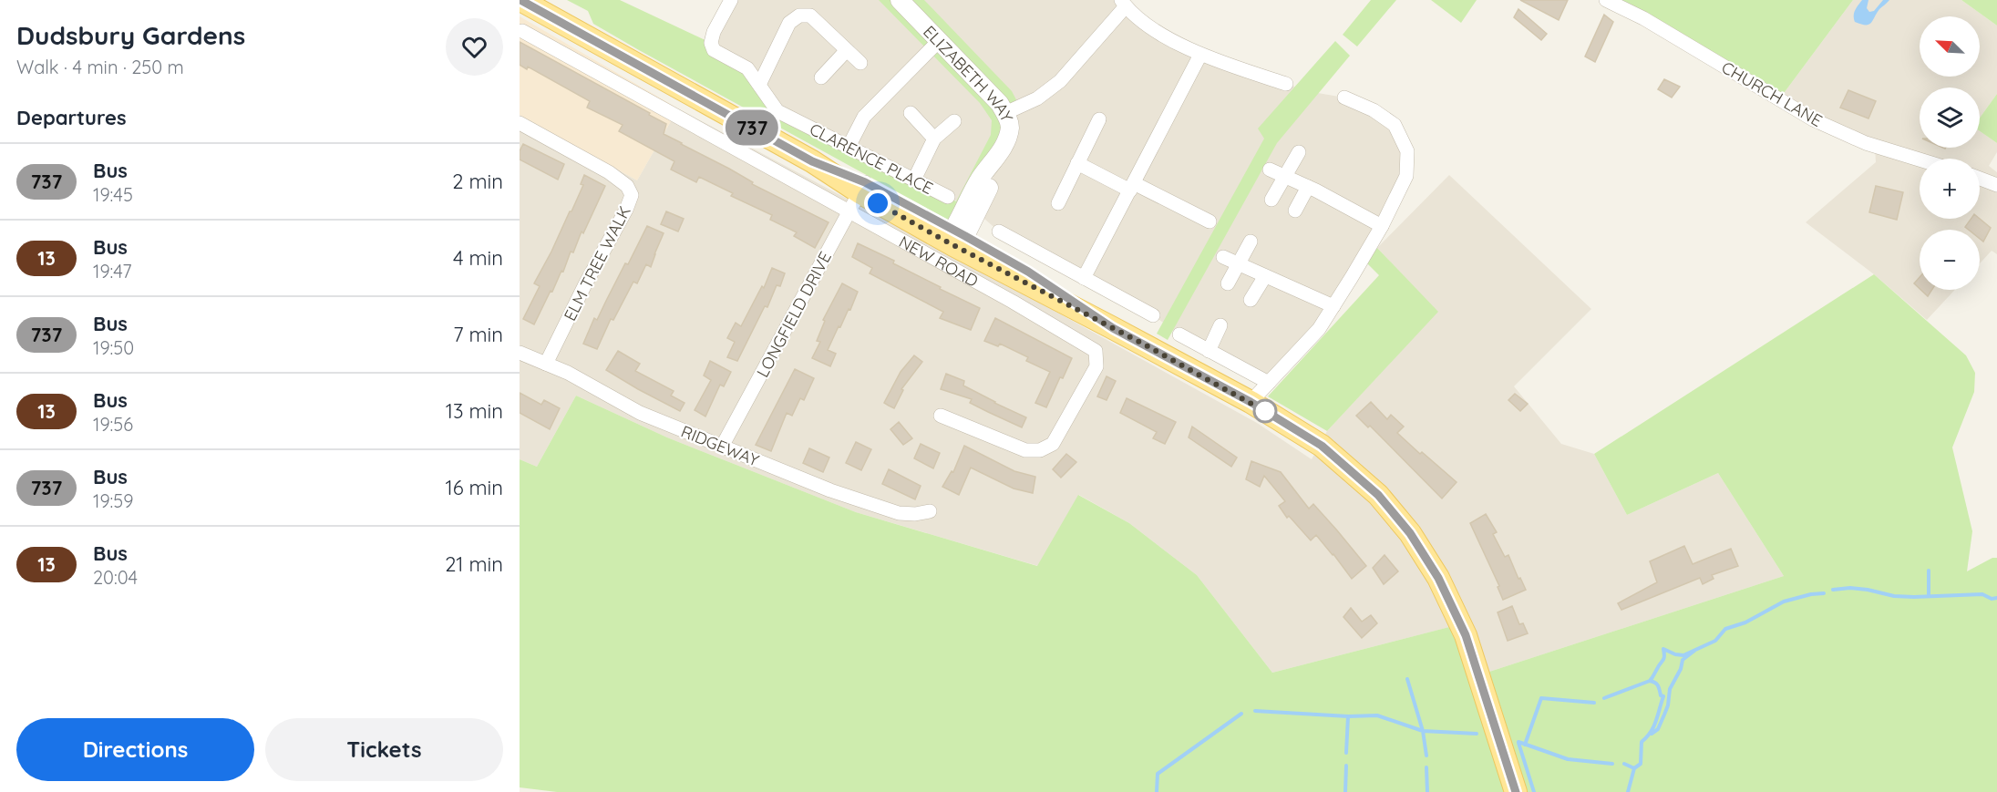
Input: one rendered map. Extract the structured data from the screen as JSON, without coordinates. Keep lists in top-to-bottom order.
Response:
{
  "streets": {
    "main road": ["NEW ROAD"],
    "street": [
      "ELIZABETH WAY",
      "CHURCH LANE",
      "CLARENCE PLACE",
      "ELM TREE WALK",
      "LONGFIELD DRIVE",
      "RIDGEWAY"
    ]
  },
  "crossings": [
    ["ELIZABETH WAY", "NEW ROAD"],
    ["NEW ROAD", "LONGFIELD DRIVE"],
    ["ELM TREE WALK", "RIDGEWAY"],
    ["LONGFIELD DRIVE", "RIDGEWAY"]
  ],
  "lines": ["bus line 737"],
  "north": "top left",
  "page": {
    "heading": [
      ["Dudsbury Gardens", "Walk · 4 min · 250 m"],
      "Departures"
    ],
    "on_map": "737",
    "map_buttons": ["+", "−"],
    "list": [
      {
        "mark": "737",
        "name": "Bus",
        "note": "19:45",
        "value": "2 min"
      },
      {
        "mark": "13",
        "name": "Bus",
        "note": "19:47",
        "value": "4 min"
      },
      {
        "mark": "737",
        "name": "Bus",
        "note": "19:50",
        "value": "7 min"
      },
      {
        "mark": "13",
        "name": "Bus",
        "note": "19:56",
        "value": "13 min"
      },
      {
        "mark": "737",
        "name": "Bus",
        "note": "19:59",
        "value": "16 min"
      },
      {
        "mark": "13",
        "name": "Bus",
        "note": "20:04",
        "value": "21 min"
      }
    ],
    "buttons": ["Directions", "Tickets"]
  }
}
